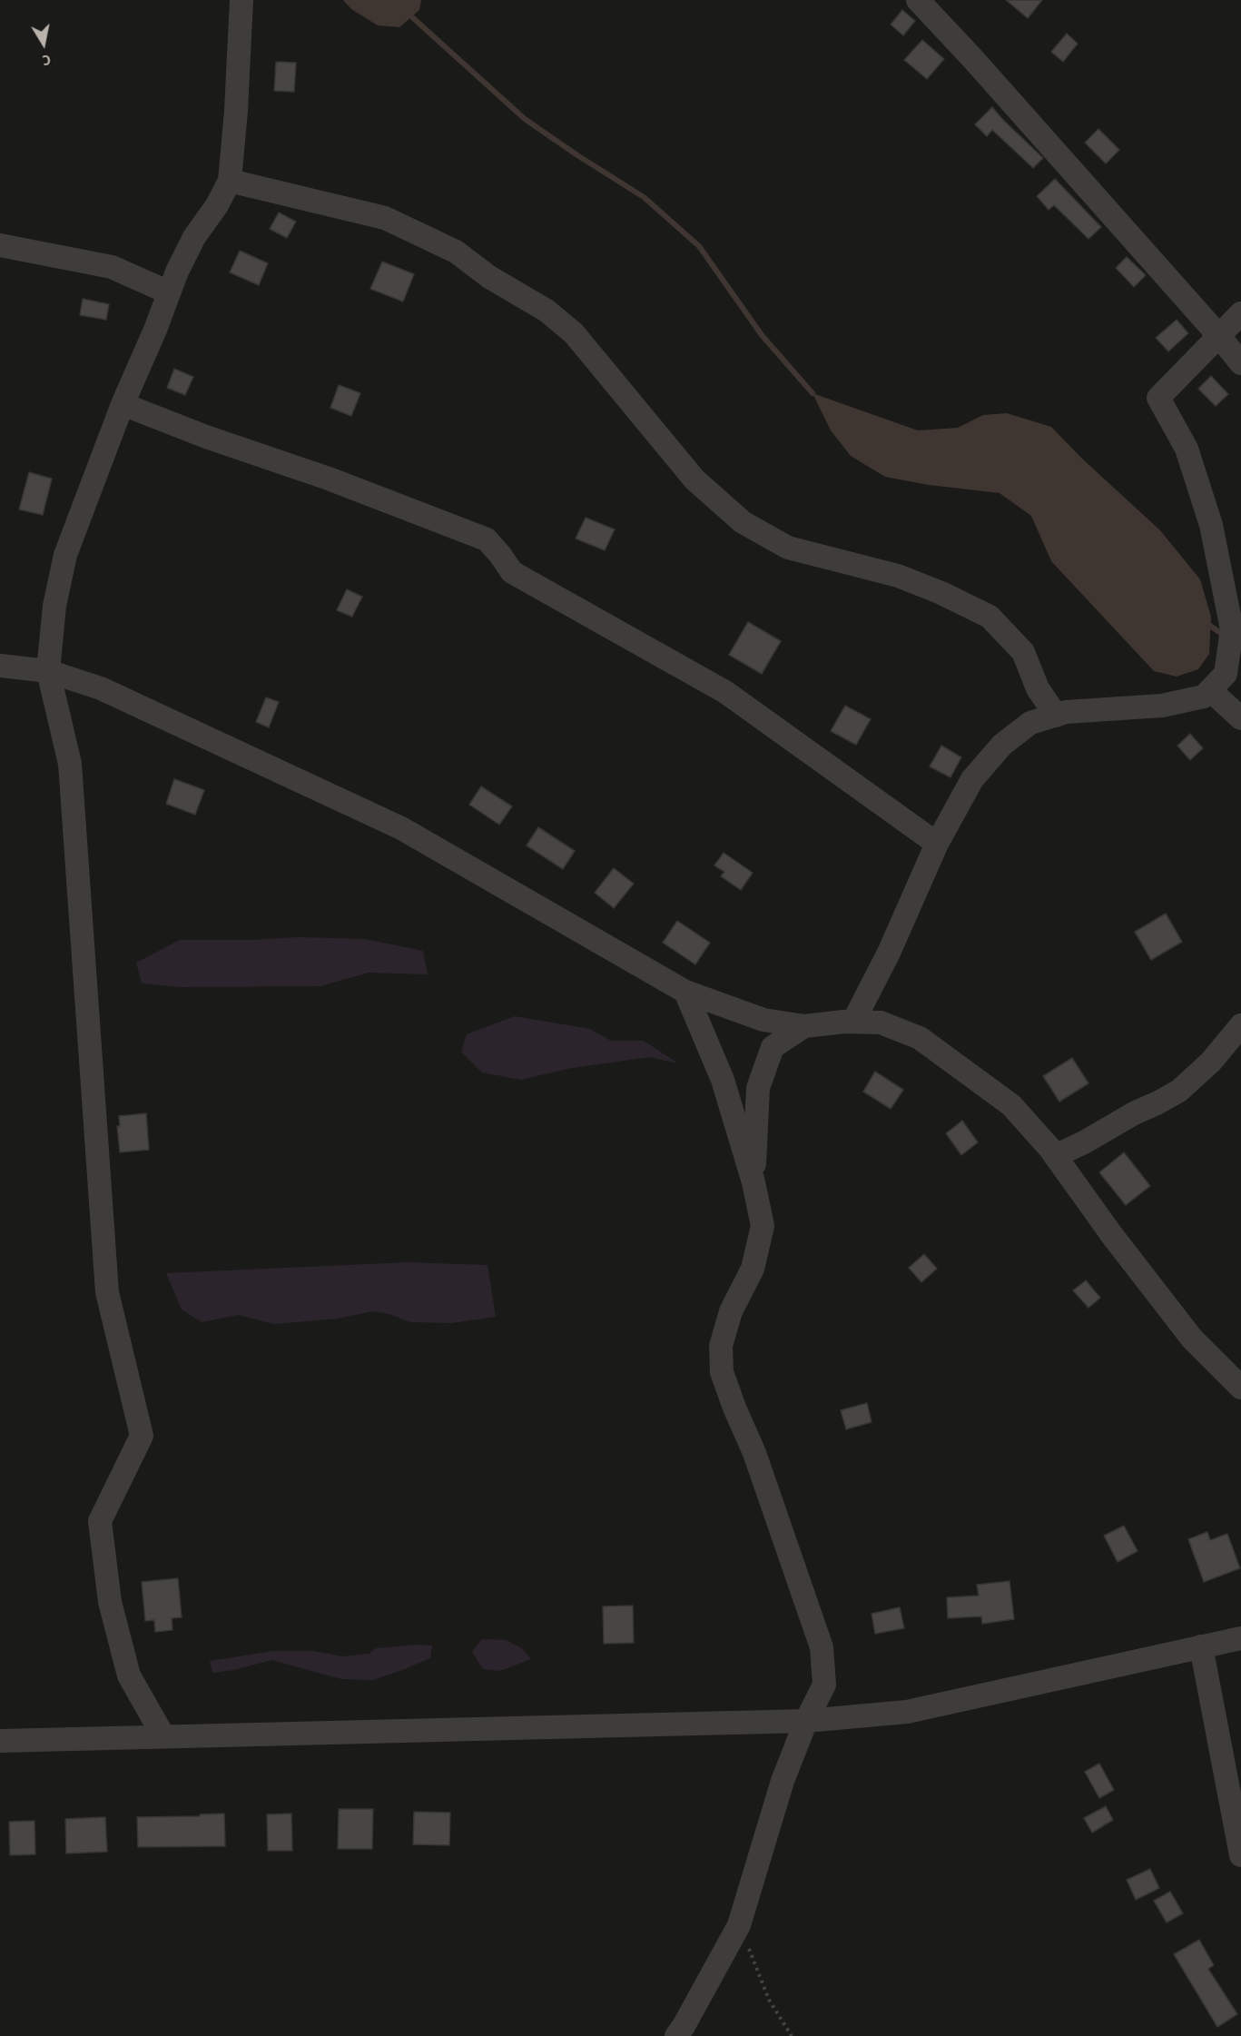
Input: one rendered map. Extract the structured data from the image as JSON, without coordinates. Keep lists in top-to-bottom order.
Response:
{
  "north": "bottom"
}
